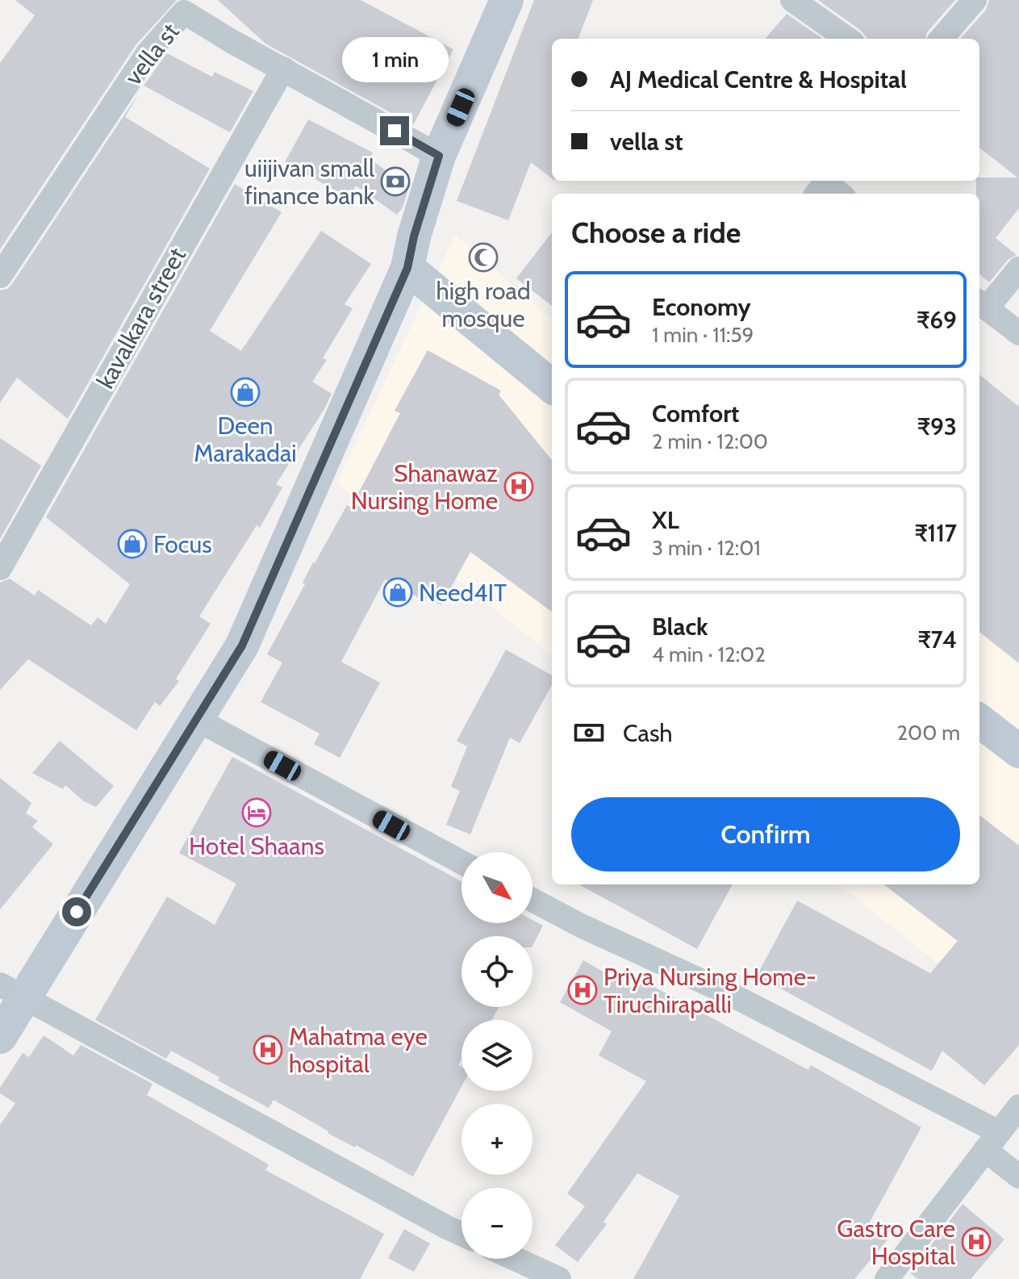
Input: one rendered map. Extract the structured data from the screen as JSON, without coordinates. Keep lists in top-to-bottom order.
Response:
{
  "streets": {
    "street": ["vella st", "kavalkara street"]
  },
  "crossings": [
    ["vella st", "kavalkara street"]
  ],
  "places": {
    "bank": ["uiijivan small finance bank"],
    "mosque": ["high road mosque"],
    "shop": ["Deen Marakadai", "Focus", "Need4IT"],
    "hospital": [
      "Shanawaz Nursing Home",
      "Priya Nursing Home- Tiruchirapalli",
      "Mahatma eye hospital",
      "Gastro Care Hospital"
    ],
    "hotel": ["Hotel Shaans"]
  },
  "north": "bottom right",
  "page": {
    "bubble": "1 min",
    "banner": ["AJ Medical Centre & Hospital", "vella st"],
    "heading": "Choose a ride",
    "list": [
      {
        "name": "Economy",
        "note": "1 min · 11:59",
        "value": "₹69"
      },
      {
        "name": "Comfort",
        "note": "2 min · 12:00",
        "value": "₹93"
      },
      {
        "name": "XL",
        "note": "3 min · 12:01",
        "value": "₹117"
      },
      {
        "name": "Black",
        "note": "4 min · 12:02",
        "value": "₹74"
      }
    ],
    "pay": ["Cash", "200 m"],
    "buttons": "Confirm",
    "map_buttons": ["+", "−"]
  }
}
